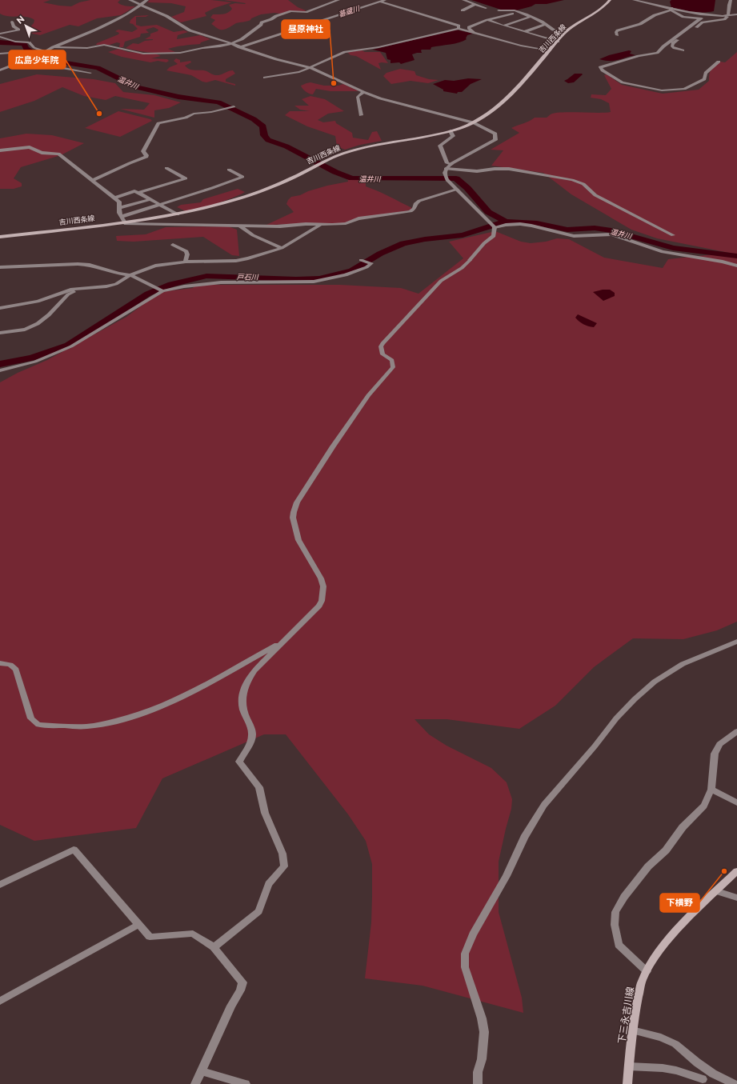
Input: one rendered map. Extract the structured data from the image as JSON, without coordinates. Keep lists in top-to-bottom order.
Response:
{
  "streets": {
    "main road": ["吉川西条線", "下三永吉川線"]
  },
  "water": ["蕃蔵川", "温井川", "戸石川"],
  "places": ["昼原神社", "広島少年院", "下横野"],
  "north": "top left"
}
